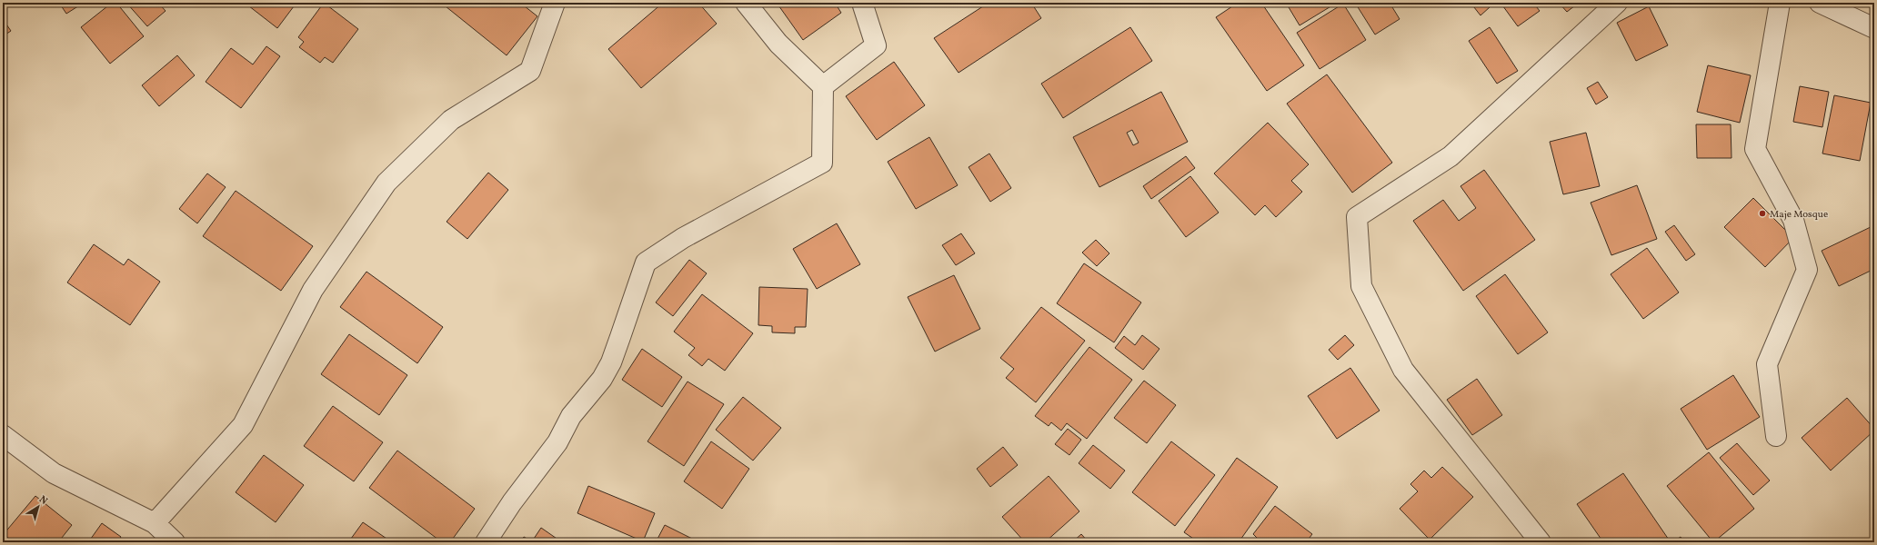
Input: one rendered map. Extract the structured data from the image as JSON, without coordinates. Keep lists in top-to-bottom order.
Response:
{
  "places": ["Maje Mosque"],
  "north": "top right"
}
